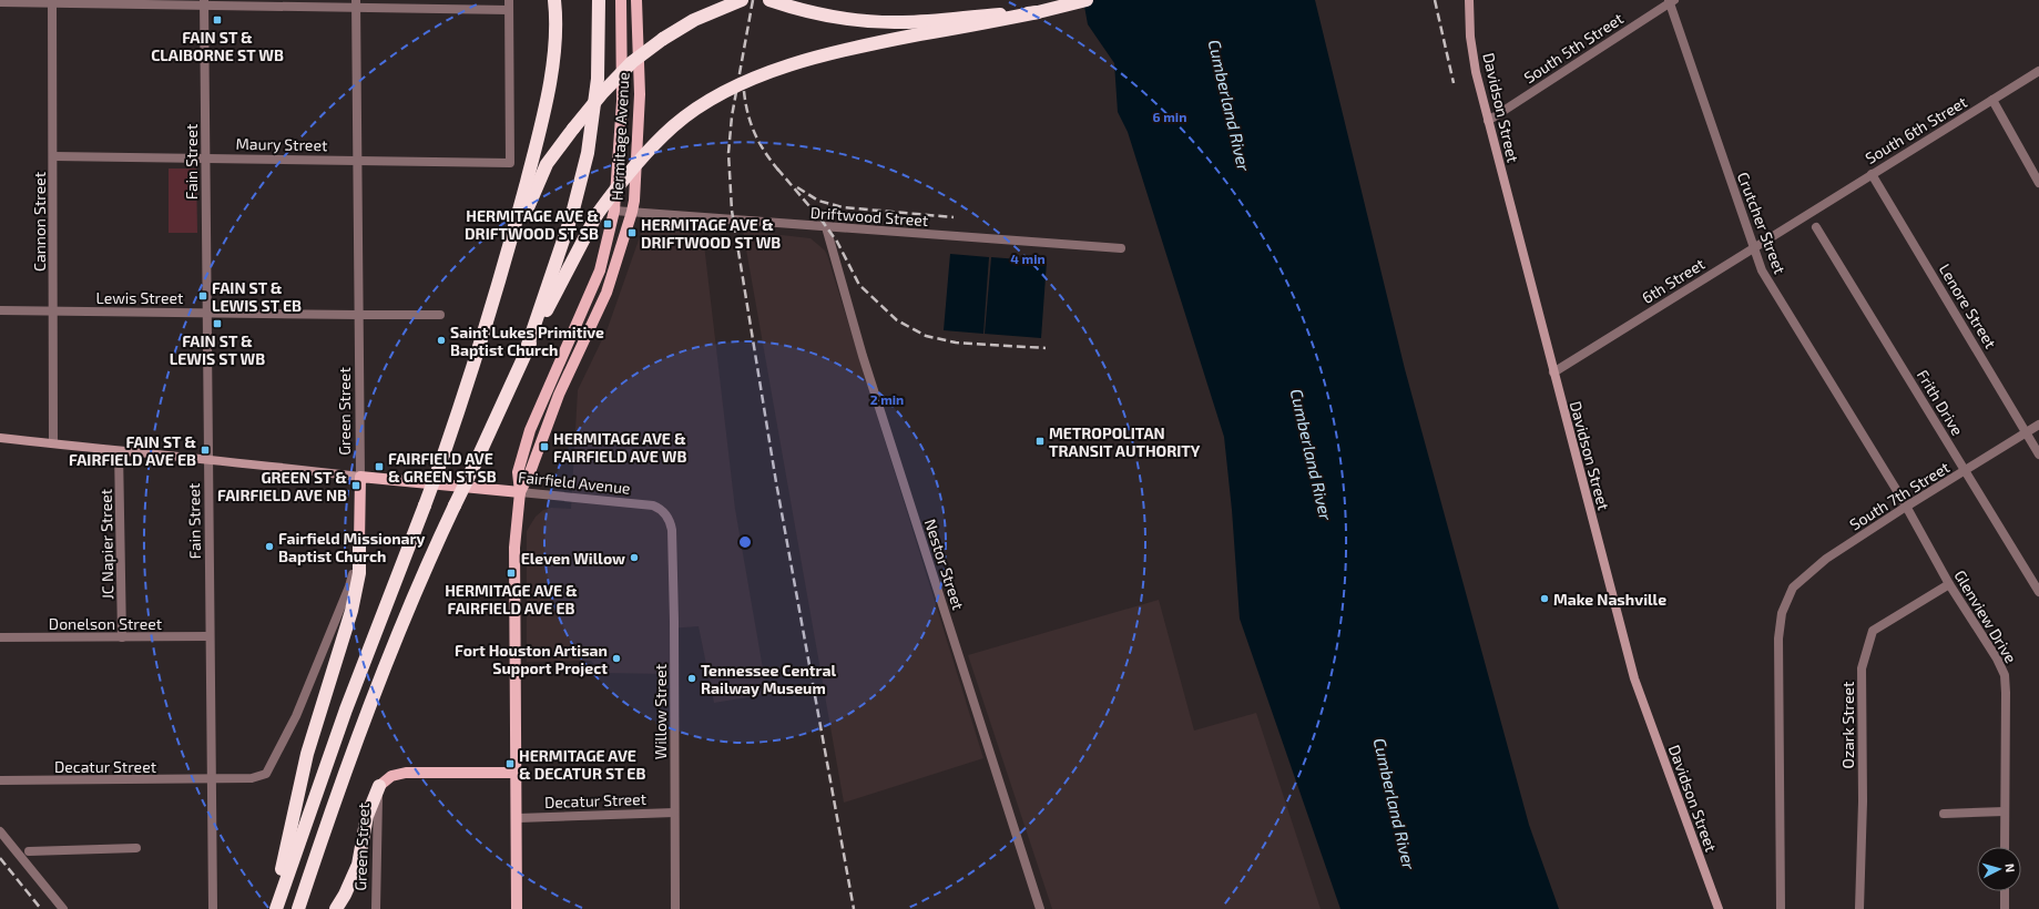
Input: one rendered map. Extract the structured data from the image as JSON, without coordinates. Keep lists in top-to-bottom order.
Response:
{
  "streets": {
    "main road": ["Hermitage Avenue", "Green Street", "Fairfield Avenue"],
    "street": [
      "South 5th Street",
      "Davidson Street",
      "South 6th Street",
      "Maury Street",
      "Fain Street",
      "Driftwood Street",
      "Cannon Street",
      "Crutcher Street",
      "6th Street",
      "Lewis Street",
      "Lenore Street",
      "Frith Drive",
      "South 7th Street",
      "JC Napier Street",
      "Nestor Street",
      "Glenview Drive",
      "Donelson Street",
      "Willow Street",
      "Ozark Street",
      "Decatur Street"
    ]
  },
  "crossings": [
    ["South 5th Street", "Davidson Street"],
    ["South 5th Street", "Crutcher Street"],
    ["Davidson Street", "6th Street"],
    ["South 6th Street", "6th Street"],
    ["South 6th Street", "Lenore Street"],
    ["Hermitage Avenue", "Driftwood Street"],
    ["Hermitage Avenue", "Fairfield Avenue"],
    ["Hermitage Avenue", "Decatur Street"],
    ["Maury Street", "Fain Street"],
    ["Maury Street", "Cannon Street"],
    ["Maury Street", "Green Street"],
    ["Fain Street", "Lewis Street"],
    ["Fain Street", "Green Street"],
    ["Fain Street", "Fairfield Avenue"],
    ["Fain Street", "Donelson Street"],
    ["Fain Street", "Decatur Street"],
    ["Driftwood Street", "Nestor Street"],
    ["Cannon Street", "Lewis Street"],
    ["Cannon Street", "Fairfield Avenue"],
    ["Crutcher Street", "6th Street"],
    ["Crutcher Street", "South 7th Street"],
    ["Crutcher Street", "Glenview Drive"],
    ["Lewis Street", "Green Street"],
    ["Lenore Street", "South 7th Street"],
    ["Frith Drive", "South 7th Street"],
    ["Green Street", "Fairfield Avenue"],
    ["Green Street", "Decatur Street"],
    ["Fairfield Avenue", "JC Napier Street"],
    ["Fairfield Avenue", "Willow Street"],
    ["South 7th Street", "Glenview Drive"],
    ["JC Napier Street", "Donelson Street"],
    ["Glenview Drive", "Ozark Street"],
    ["Willow Street", "Decatur Street"]
  ],
  "water": ["Cumberland River"],
  "places": {
    "transit": [
      "FAIN ST & CLAIBORNE ST WB",
      "HERMITAGE AVE & DRIFTWOOD ST SB",
      "HERMITAGE AVE & DRIFTWOOD ST WB",
      "FAIN ST & LEWIS ST EB",
      "FAIN ST & LEWIS ST WB",
      "METROPOLITAN TRANSIT AUTHORITY",
      "HERMITAGE AVE & FAIRFIELD AVE WB",
      "FAIN ST & FAIRFIELD AVE EB",
      "FAIRFIELD AVE & GREEN ST SB",
      "GREEN ST & FAIRFIELD AVE NB",
      "HERMITAGE AVE & FAIRFIELD AVE EB",
      "HERMITAGE AVE & DECATUR ST EB"
    ],
    "other": [
      "Saint Lukes Primitive Baptist Church",
      "Fairfield Missionary Baptist Church",
      "Eleven Willow",
      "Make Nashville",
      "Fort Houston Artisan Support Project",
      "Tennessee Central Railway Museum"
    ]
  },
  "north": "right",
  "rings": ["6 min", "4 min", "2 min"]
}
